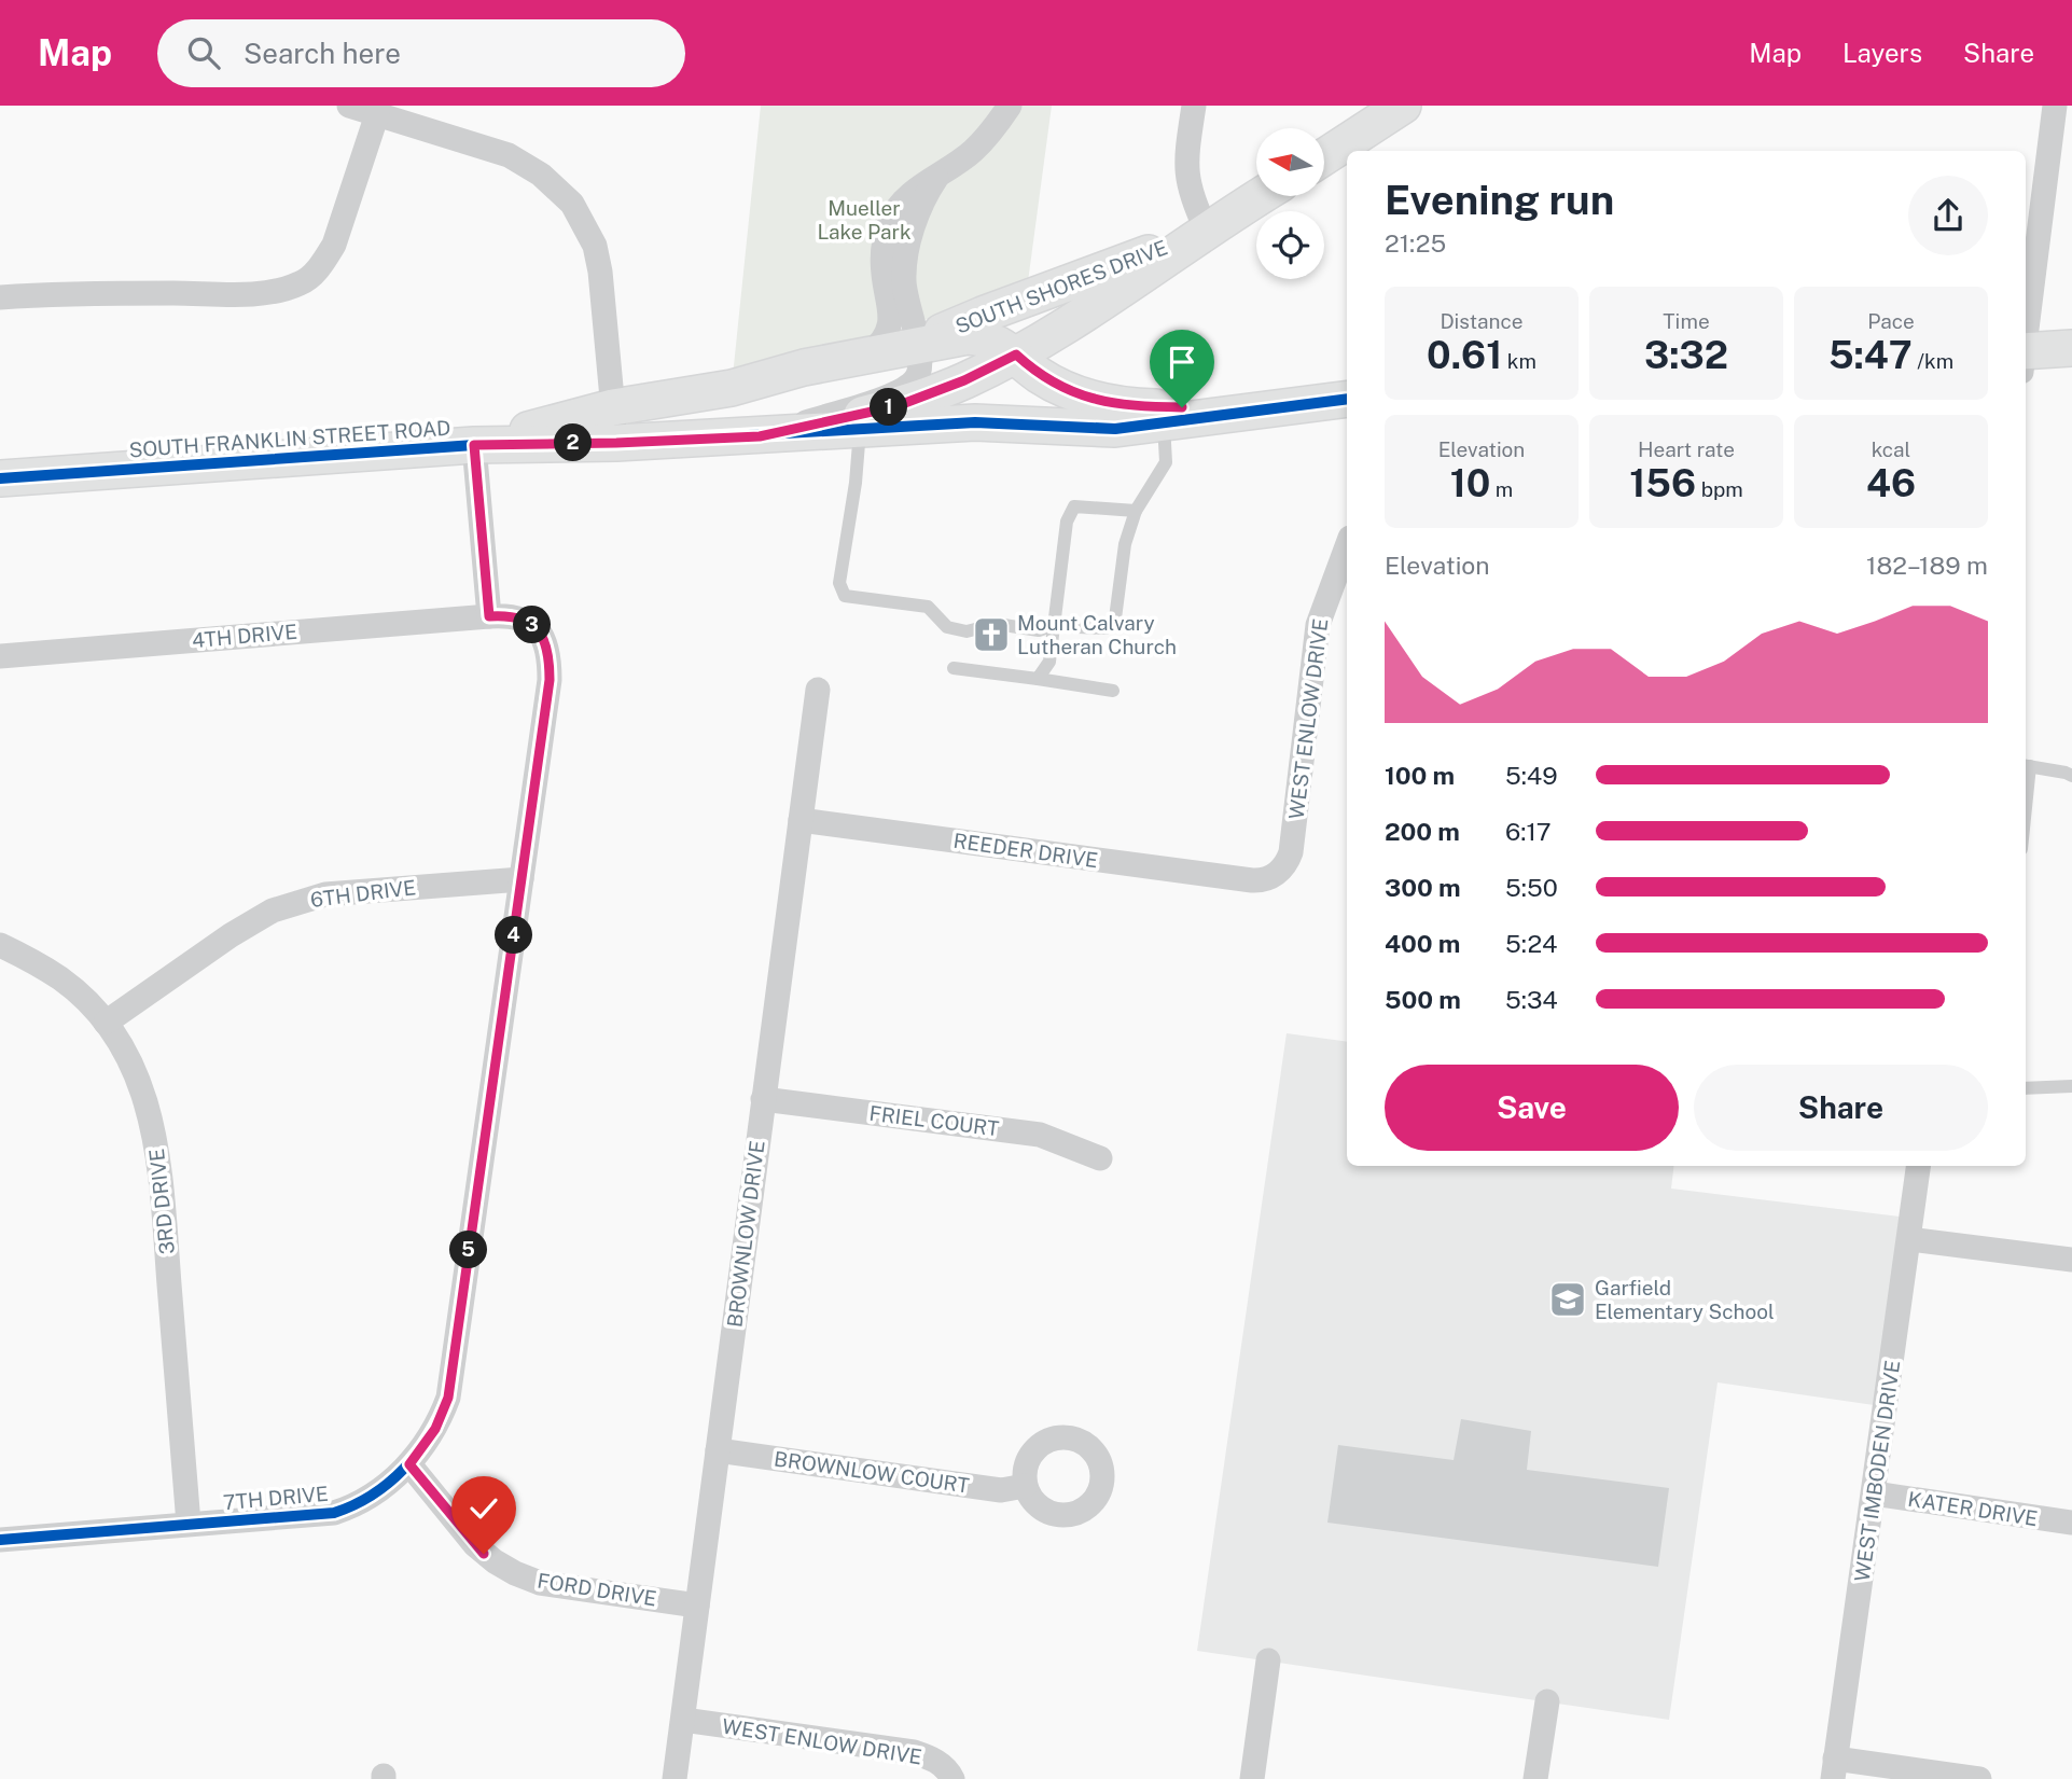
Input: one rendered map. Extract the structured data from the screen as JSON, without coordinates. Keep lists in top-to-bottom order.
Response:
{
  "streets": {
    "street": [
      "SOUTH SHORES DRIVE",
      "SOUTH FRANKLIN STREET ROAD",
      "4TH DRIVE",
      "WEST ENLOW DRIVE",
      "REEDER DRIVE",
      "6TH DRIVE",
      "FRIEL COURT",
      "3RD DRIVE",
      "BROWNLOW DRIVE",
      "WEST IMBODEN DRIVE",
      "BROWNLOW COURT",
      "7TH DRIVE",
      "KATER DRIVE",
      "FORD DRIVE"
    ]
  },
  "crossings": [
    ["SOUTH SHORES DRIVE", "SOUTH FRANKLIN STREET ROAD"],
    ["4TH DRIVE", "7TH DRIVE"],
    ["WEST ENLOW DRIVE", "REEDER DRIVE"],
    ["WEST ENLOW DRIVE", "BROWNLOW DRIVE"],
    ["REEDER DRIVE", "BROWNLOW DRIVE"],
    ["6TH DRIVE", "3RD DRIVE"],
    ["6TH DRIVE", "7TH DRIVE"],
    ["FRIEL COURT", "BROWNLOW DRIVE"],
    ["3RD DRIVE", "7TH DRIVE"],
    ["BROWNLOW DRIVE", "BROWNLOW COURT"],
    ["BROWNLOW DRIVE", "FORD DRIVE"],
    ["WEST IMBODEN DRIVE", "KATER DRIVE"],
    ["7TH DRIVE", "FORD DRIVE"]
  ],
  "parks": ["Mueller Lake Park"],
  "places": {
    "church": ["Mount Calvary Lutheran Church"],
    "school or university": ["Garfield Elementary School"]
  },
  "north": "left",
  "page": {
    "header": "Map",
    "search": "Search here",
    "nav": ["Map", "Layers", "Share"],
    "heading": ["Evening run", "21:25"],
    "stats": [
      ["Distance", "0.61 km"],
      ["Time", "3:32"],
      ["Pace", "5:47 /km"],
      ["Elevation", "10 m"],
      ["Heart rate", "156 bpm"],
      ["kcal", "46"]
    ],
    "pins": [
      "1",
      "2",
      "3",
      "4",
      "5"
    ],
    "chart": ["Elevation", "182–189 m"],
    "list": [
      {
        "name": "100 m",
        "note": "5:49"
      },
      {
        "name": "200 m",
        "note": "6:17"
      },
      {
        "name": "300 m",
        "note": "5:50"
      },
      {
        "name": "400 m",
        "note": "5:24"
      },
      {
        "name": "500 m",
        "note": "5:34"
      }
    ],
    "buttons": ["Save", "Share"]
  }
}
